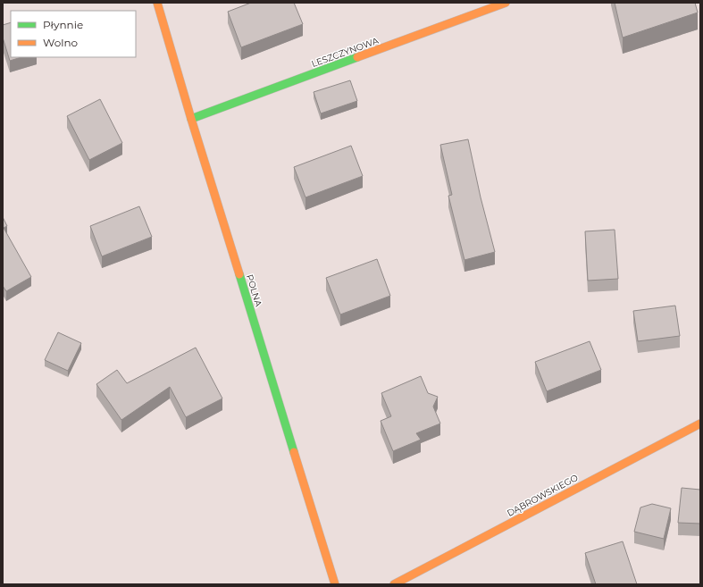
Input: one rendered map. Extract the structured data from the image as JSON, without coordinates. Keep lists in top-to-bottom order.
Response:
{
  "streets": {
    "street": ["LESZCZYNOWA", "POLNA", "DĄBROWSKIEGO"]
  },
  "crossings": [
    ["LESZCZYNOWA", "POLNA"]
  ],
  "legend": ["Płynnie", "Wolno"]
}
